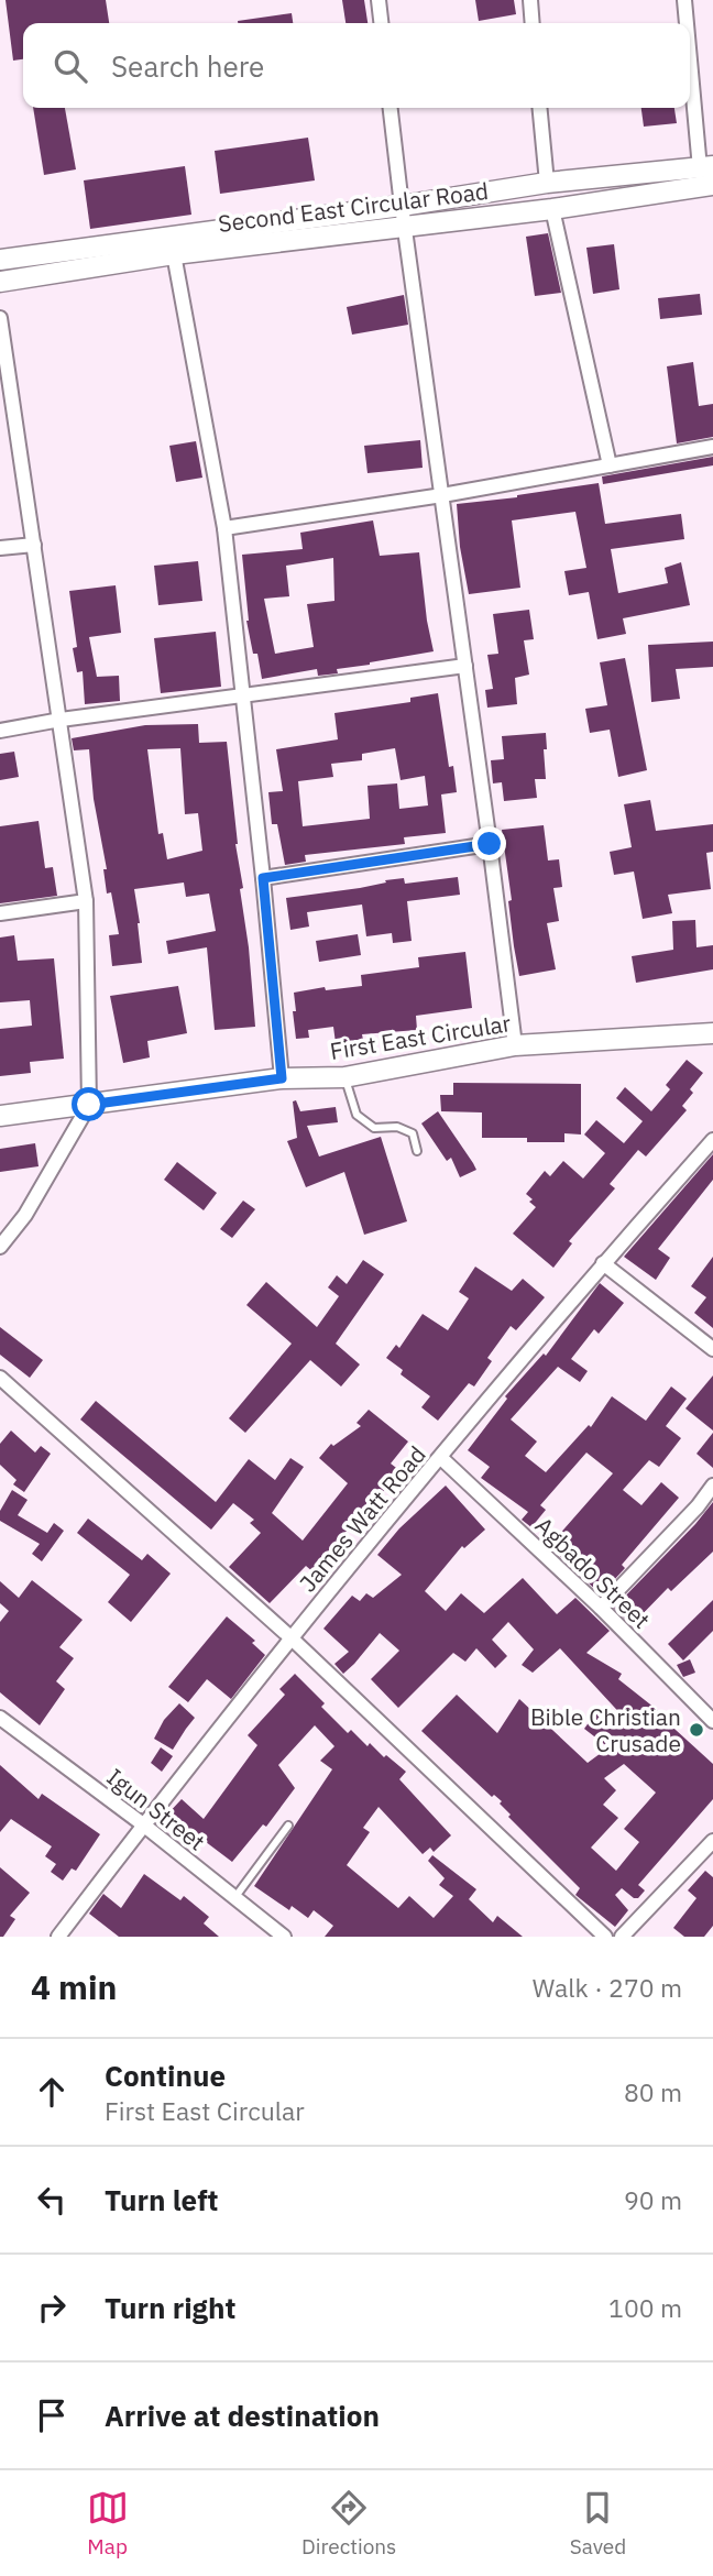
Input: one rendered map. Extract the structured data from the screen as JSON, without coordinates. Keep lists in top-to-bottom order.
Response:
{
  "streets": {
    "main road": ["Second East Circular Road", "First East Circular"],
    "street": ["James Watt Road", "Agbado Street", "Igun Street"]
  },
  "crossings": [
    ["James Watt Road", "Agbado Street"],
    ["James Watt Road", "Igun Street"]
  ],
  "places": ["Bible Christian Crusade"],
  "page": {
    "search": "Search here",
    "heading": ["4 min", "Walk · 270 m"],
    "list": [
      ["Continue", "First East Circular", "80 m"],
      ["Turn left", "90 m"],
      ["Turn right", "100 m"],
      "Arrive at destination"
    ],
    "nav": ["Map", "Directions", "Saved"]
  }
}
